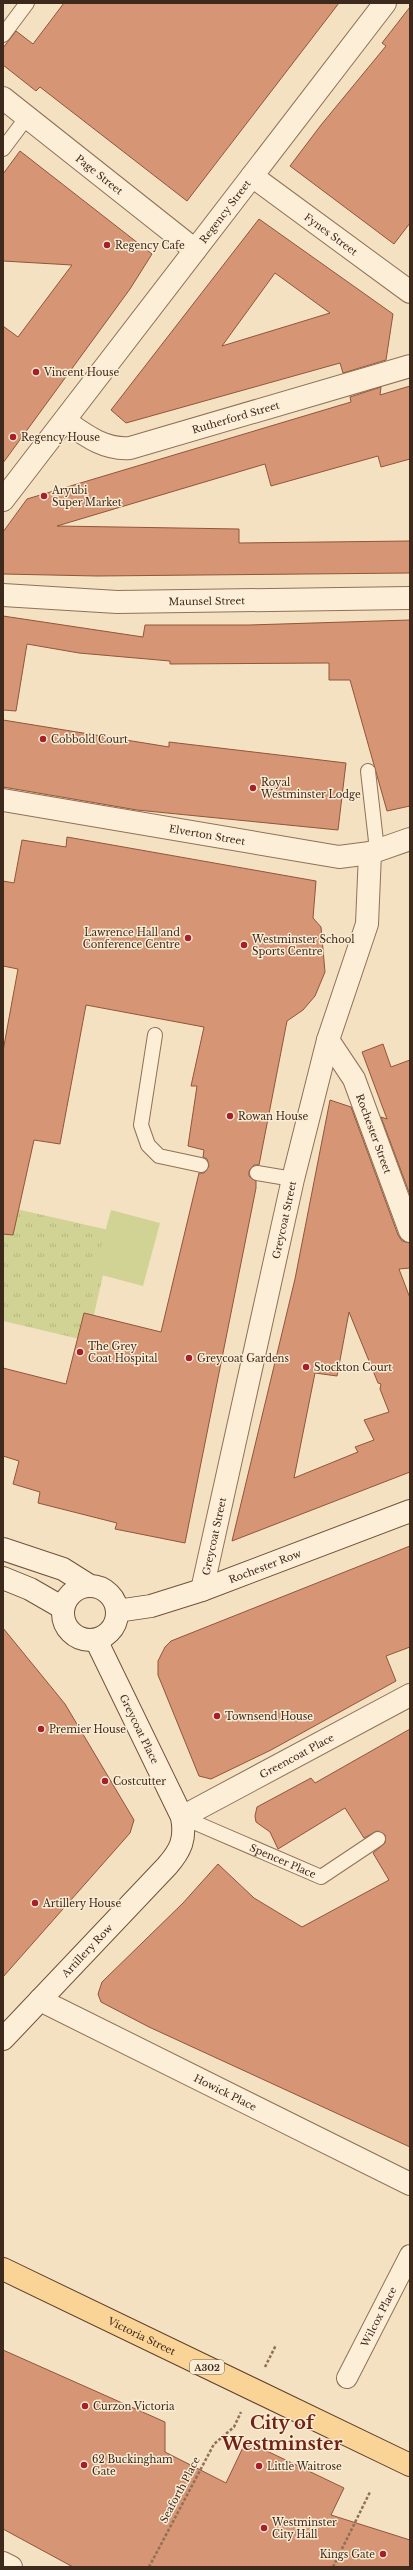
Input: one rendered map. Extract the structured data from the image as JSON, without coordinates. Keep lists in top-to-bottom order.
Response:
{
  "streets": {
    "main road": ["Victoria Street", "A302"],
    "street": [
      "Page Street",
      "Regency Street",
      "Fynes Street",
      "Rutherford Street",
      "Maunsel Street",
      "Elverton Street",
      "Rochester Street",
      "Greycoat Street",
      "Rochester Row",
      "Greycoat Place",
      "Greencoat Place",
      "Artillery Row",
      "Howick Place",
      "Wilcox Place"
    ],
    "lane": ["Spencer Place"],
    "path": ["Seaforth Place"]
  },
  "crossings": [
    ["Page Street", "Regency Street"],
    ["Regency Street", "Fynes Street"],
    ["Regency Street", "Rutherford Street"],
    ["Elverton Street", "Greycoat Street"],
    ["Rochester Street", "Greycoat Street"],
    ["Greycoat Street", "Rochester Row"],
    ["Rochester Row", "Greycoat Place"],
    ["Greycoat Place", "Greencoat Place"],
    ["Greycoat Place", "Spencer Place"],
    ["Greycoat Place", "Artillery Row"],
    ["Greencoat Place", "Spencer Place"],
    ["Greencoat Place", "Artillery Row"],
    ["Spencer Place", "Artillery Row"],
    ["Artillery Row", "Howick Place"]
  ],
  "districts": ["City of Westminster"],
  "places": [
    "Regency Cafe",
    "Vincent House",
    "Regency House",
    "Aryubi Super Market",
    "Cobbold Court",
    "Royal Westminster Lodge",
    "Lawrence Hall and Conference Centre",
    "Westminster School Sports Centre",
    "Rowan House",
    "The Grey Coat Hospital",
    "Greycoat Gardens",
    "Stockton Court",
    "Townsend House",
    "Premier House",
    "Costcutter",
    "Artillery House",
    "Curzon Victoria",
    "62 Buckingham Gate",
    "Little Waitrose",
    "Westminster City Hall",
    "Kings Gate"
  ]
}
